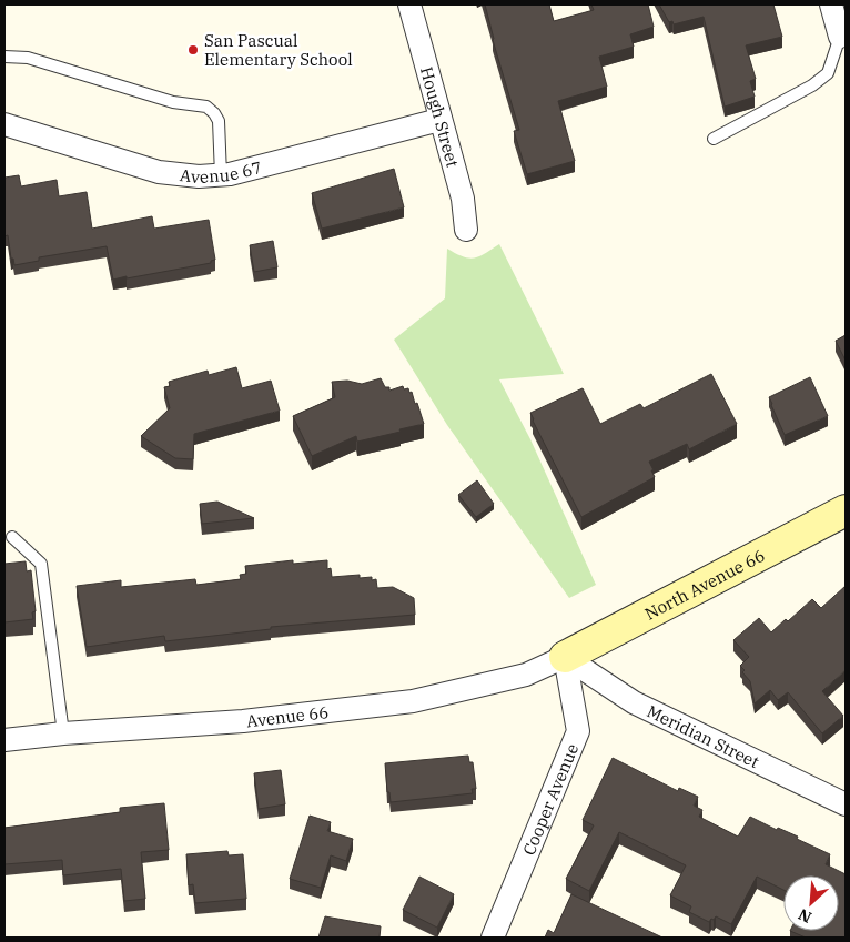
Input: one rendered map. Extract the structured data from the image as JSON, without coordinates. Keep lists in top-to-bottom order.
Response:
{
  "streets": {
    "street": [
      "Hough Street",
      "Avenue 67",
      "North Avenue 66",
      "Avenue 66",
      "Meridian Street",
      "Cooper Avenue"
    ]
  },
  "crossings": [
    ["Hough Street", "Avenue 67"],
    ["North Avenue 66", "Avenue 66"],
    ["North Avenue 66", "Meridian Street"],
    ["North Avenue 66", "Cooper Avenue"],
    ["Avenue 66", "Meridian Street"],
    ["Avenue 66", "Cooper Avenue"],
    ["Meridian Street", "Cooper Avenue"]
  ],
  "places": ["San Pascual Elementary School"],
  "north": "bottom left"
}
